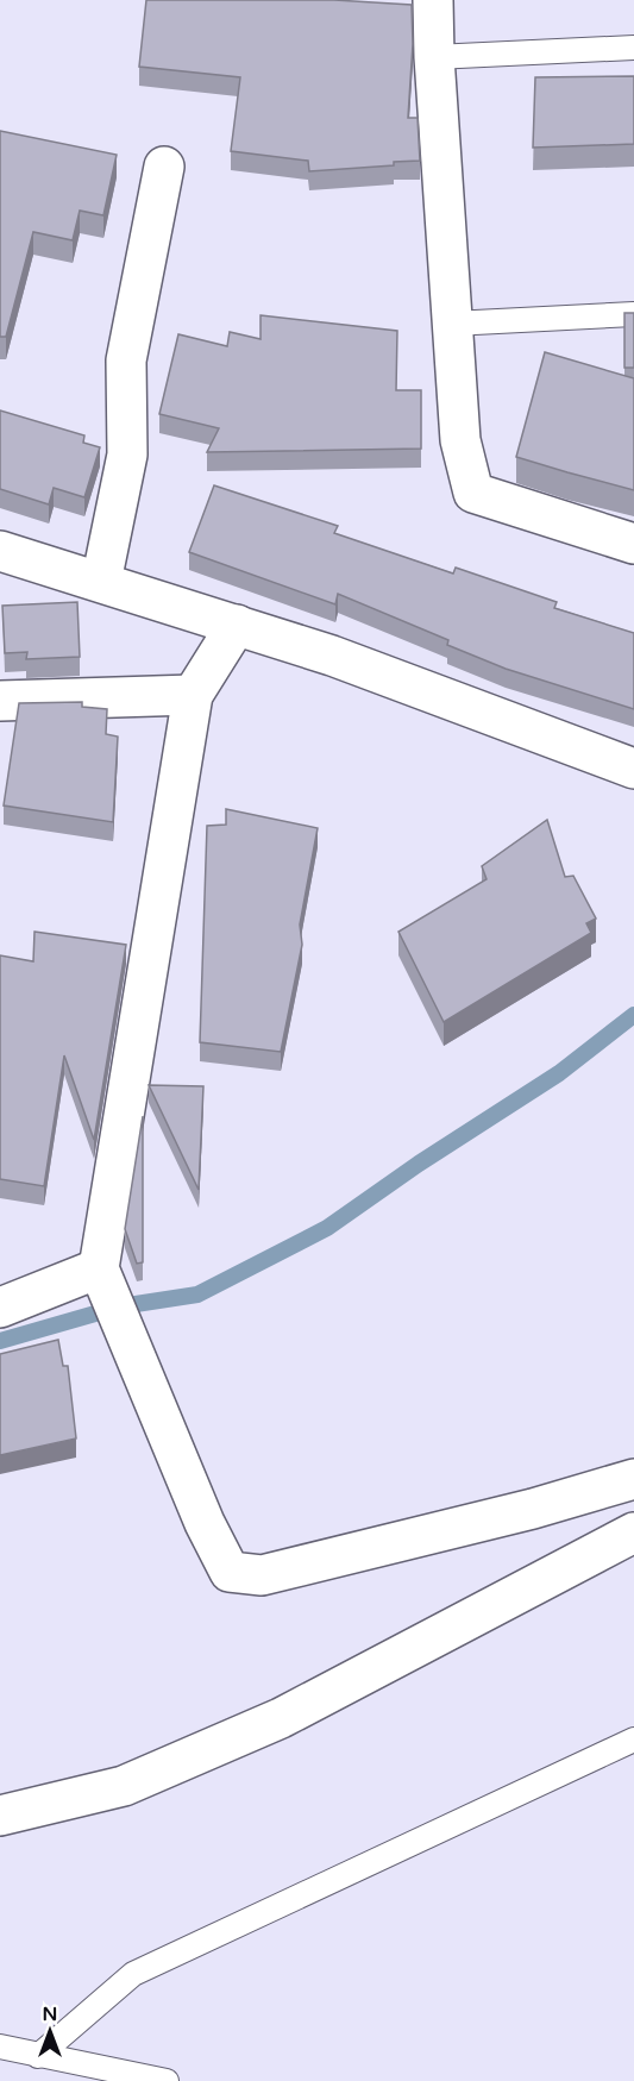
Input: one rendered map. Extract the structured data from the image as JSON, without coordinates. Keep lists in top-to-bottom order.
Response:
{
  "north": "top"
}
